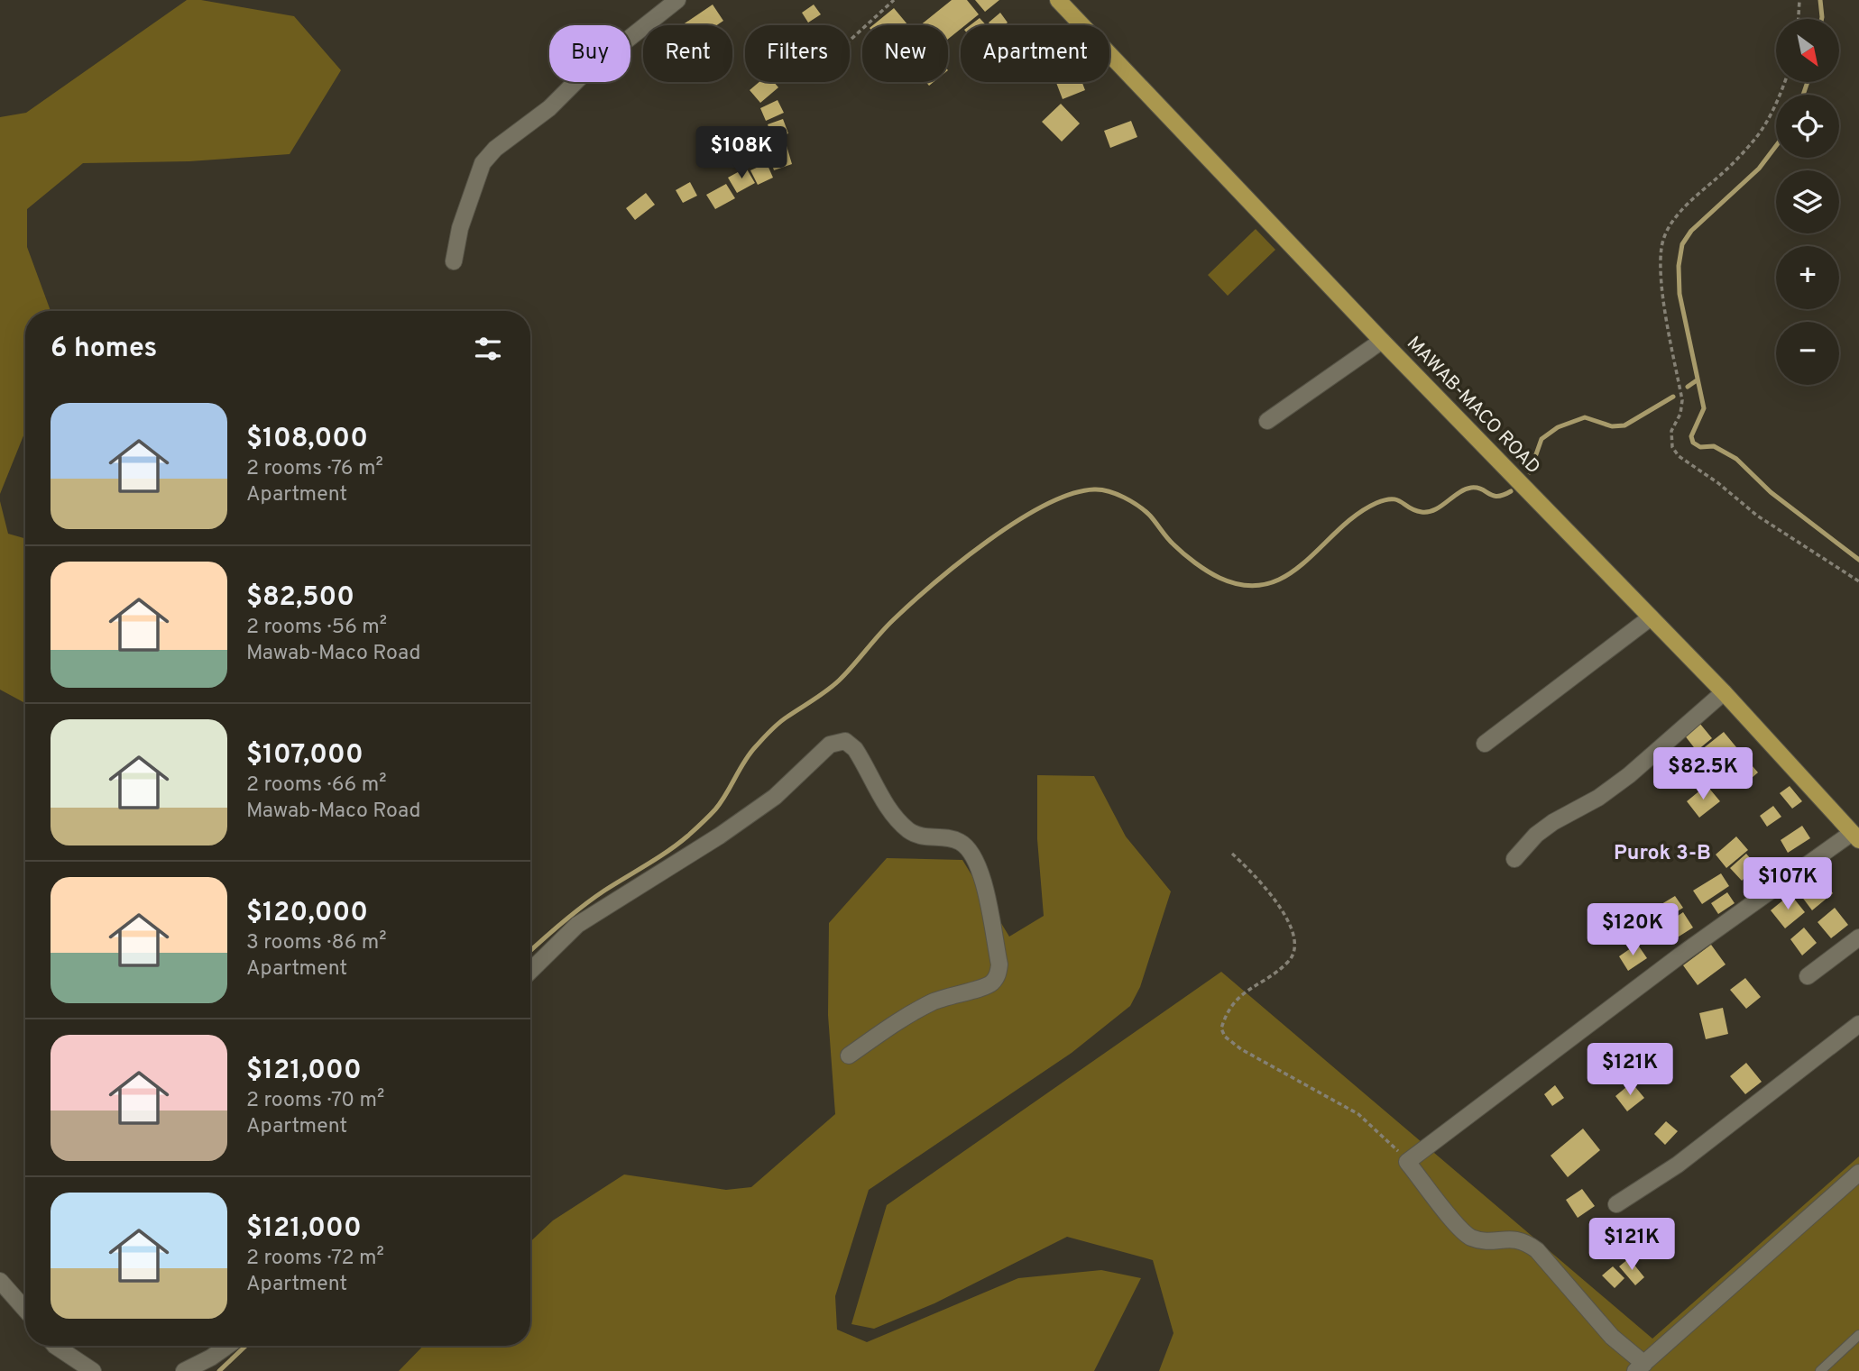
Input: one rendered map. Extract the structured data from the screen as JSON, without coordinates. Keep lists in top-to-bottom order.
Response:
{
  "streets": {
    "main road": ["MAWAB-MACO ROAD"]
  },
  "districts": ["Purok 3-B"],
  "north": "bottom right",
  "page": {
    "map_buttons": ["+", "−"],
    "chip": [
      "Buy",
      "Rent",
      "Filters",
      "New",
      "Apartment"
    ],
    "price": [
      "$108K",
      "$82.5K",
      "$107K",
      "$120K",
      "$121K",
      "$121K"
    ],
    "heading": "6 homes",
    "list": [
      {
        "name": "$108,000",
        "note": "2 rooms · 76 m² · Apartment"
      },
      {
        "name": "$82,500",
        "note": "2 rooms · 56 m² · Mawab-Maco Road"
      },
      {
        "name": "$107,000",
        "note": "2 rooms · 66 m² · Mawab-Maco Road"
      },
      {
        "name": "$120,000",
        "note": "3 rooms · 86 m² · Apartment"
      },
      {
        "name": "$121,000",
        "note": "2 rooms · 70 m² · Apartment"
      },
      {
        "name": "$121,000",
        "note": "2 rooms · 72 m² · Apartment"
      }
    ]
  }
}
